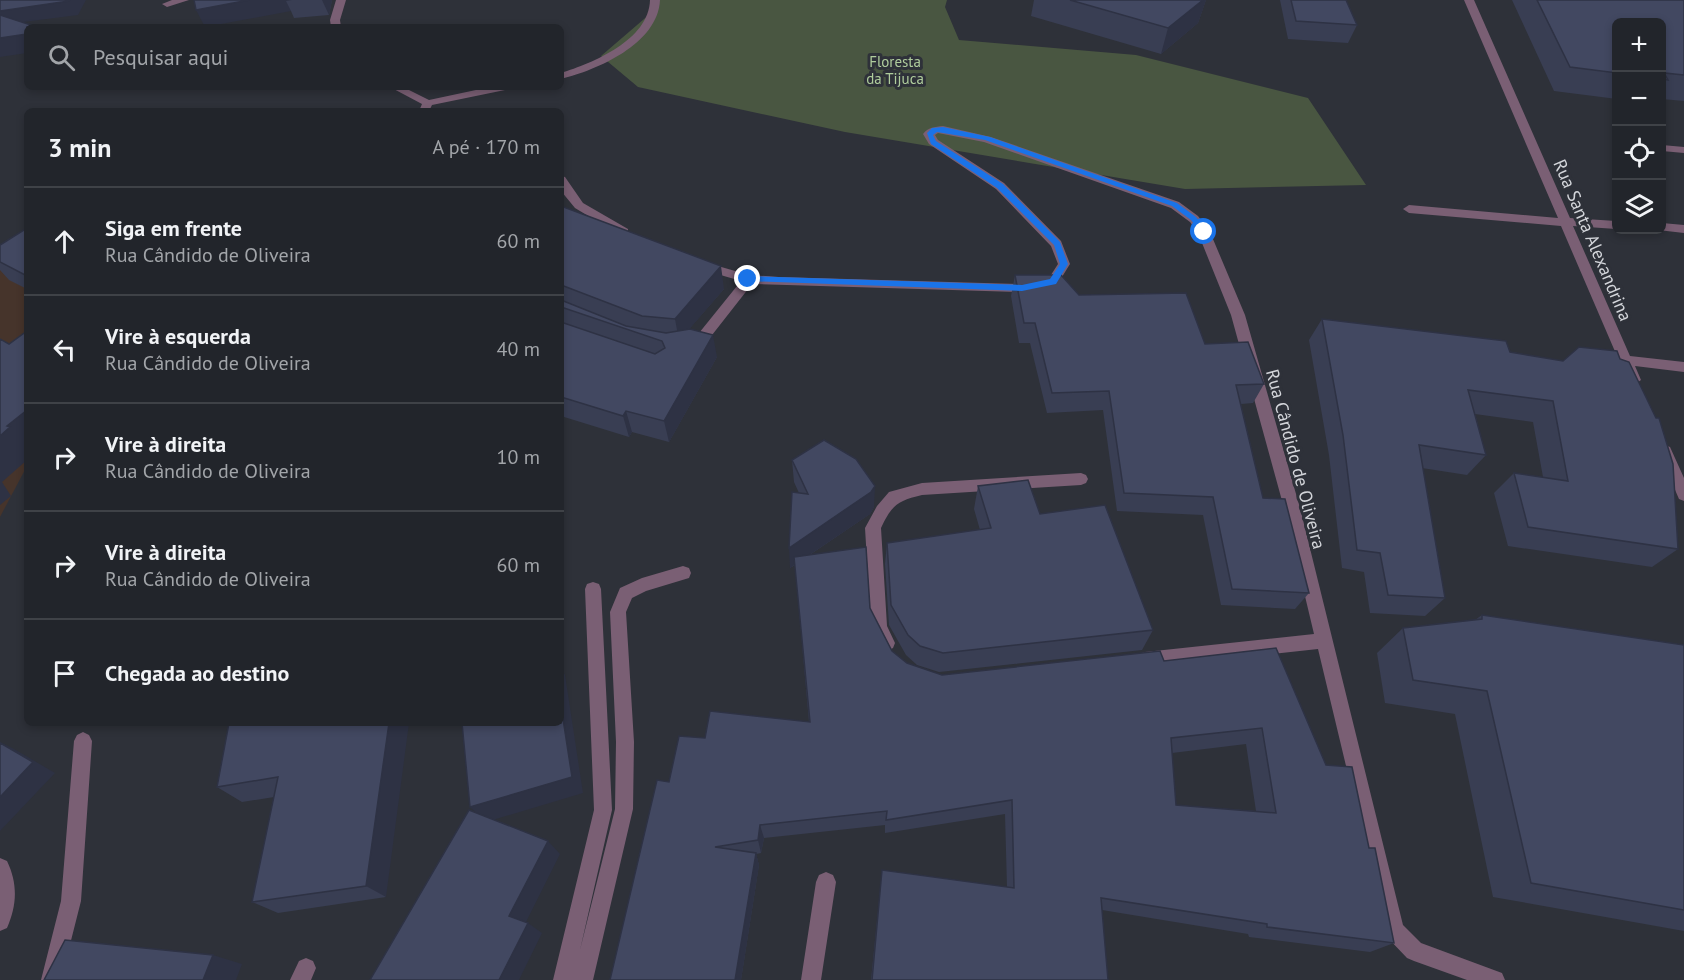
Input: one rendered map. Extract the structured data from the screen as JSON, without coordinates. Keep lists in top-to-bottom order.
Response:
{
  "streets": {
    "street": ["Rua Santa Alexandrina", "Rua Cândido de Oliveira"]
  },
  "parks": ["Floresta da Tijuca"],
  "page": {
    "map_buttons": ["+", "−"],
    "search": "Pesquisar aqui",
    "heading": ["3 min", "A pé · 170 m"],
    "list": [
      ["Siga em frente", "Rua Cândido de Oliveira", "60 m"],
      ["Vire à esquerda", "Rua Cândido de Oliveira", "40 m"],
      ["Vire à direita", "Rua Cândido de Oliveira", "10 m"],
      ["Vire à direita", "Rua Cândido de Oliveira", "60 m"],
      "Chegada ao destino"
    ]
  }
}
